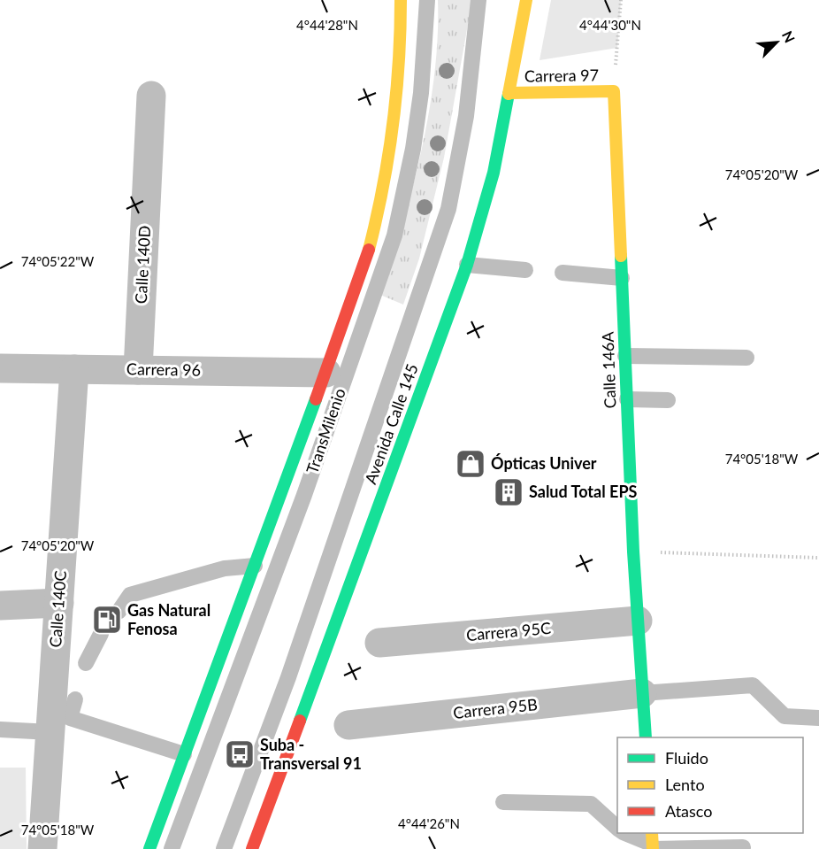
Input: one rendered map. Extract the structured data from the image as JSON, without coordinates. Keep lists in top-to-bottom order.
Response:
{
  "streets": {
    "main road": ["Carrera 97", "Calle 146A", "Avenida Calle 145"],
    "street": [
      "Calle 140D",
      "Carrera 96",
      "Calle 140C",
      "Carrera 95C",
      "Carrera 95B"
    ],
    "lane": ["TransMilenio"]
  },
  "crossings": [
    ["Carrera 97", "Calle 146A"],
    ["Carrera 97", "Avenida Calle 145"],
    ["Calle 140D", "Carrera 96"],
    ["Carrera 96", "Calle 140C"],
    ["Calle 146A", "Carrera 95C"],
    ["Calle 146A", "Carrera 95B"]
  ],
  "places": {
    "shop": ["Ópticas Univer"],
    "building": ["Salud Total EPS"],
    "fuel station": ["Gas Natural Fenosa"],
    "bus stop": ["Suba - Transversal 91"]
  },
  "legend": ["Fluido", "Lento", "Atasco"],
  "north": "top right",
  "coordinates": [
    "4°44'28\"N",
    "4°44'30\"N",
    "74°05'20\"W",
    "74°05'22\"W",
    "74°05'18\"W",
    "4°44'26\"N"
  ]
}
